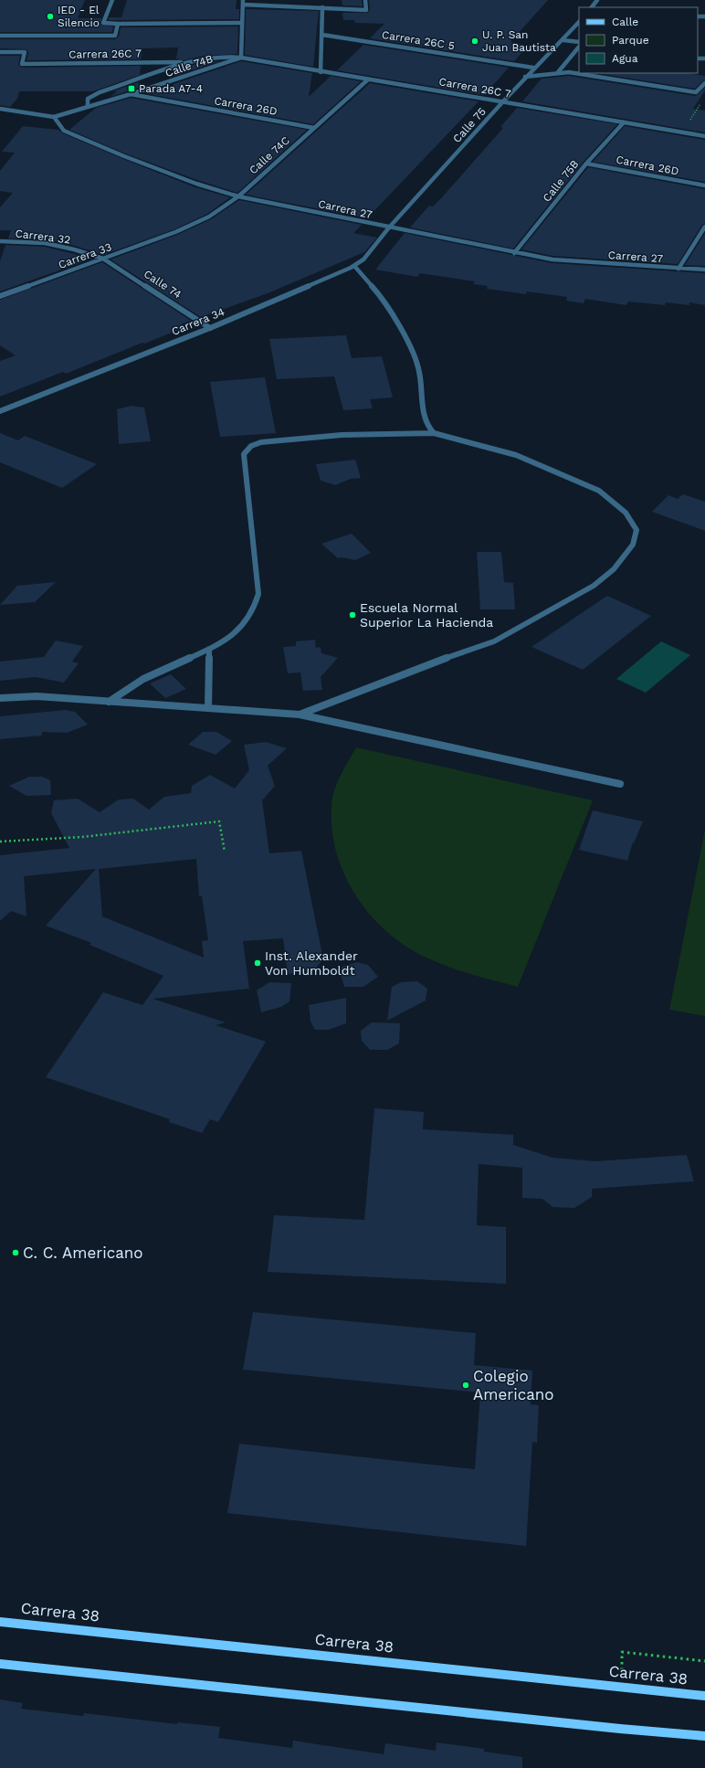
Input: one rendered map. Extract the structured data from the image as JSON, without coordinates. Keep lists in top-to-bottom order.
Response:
{
  "streets": {
    "main road": ["Carrera 38"],
    "street": [
      "Carrera 26C 5",
      "Carrera 26C 7",
      "Calle 74B",
      "Carrera 26D",
      "Calle 75",
      "Calle 74C",
      "Calle 75B",
      "Carrera 27",
      "Carrera 32",
      "Carrera 33",
      "Calle 74",
      "Carrera 34"
    ]
  },
  "crossings": [
    ["Carrera 26C 5", "Calle 75"],
    ["Carrera 26C 7", "Calle 74B"],
    ["Carrera 26C 7", "Calle 75"],
    ["Carrera 26C 7", "Calle 74C"],
    ["Carrera 26C 7", "Calle 75B"],
    ["Calle 74B", "Carrera 26D"],
    ["Calle 74B", "Carrera 27"],
    ["Carrera 26D", "Calle 74C"],
    ["Carrera 26D", "Calle 75B"],
    ["Calle 75", "Carrera 27"],
    ["Calle 75", "Carrera 34"],
    ["Calle 74C", "Carrera 27"],
    ["Calle 74C", "Carrera 33"],
    ["Calle 75B", "Carrera 27"],
    ["Carrera 27", "Carrera 34"],
    ["Carrera 32", "Carrera 33"],
    ["Carrera 32", "Calle 74"],
    ["Carrera 33", "Calle 74"],
    ["Calle 74", "Carrera 34"]
  ],
  "places": {
    "other": [
      "IED - El Silencio",
      "U. P. San Juan Bautista",
      "Escuela Normal Superior La Hacienda",
      "Inst. Alexander Von Humboldt",
      "C. C. Americano",
      "Colegio Americano"
    ],
    "transit": ["Parada A7-4"]
  },
  "legend": ["Calle", "Parque", "Agua"]
}
